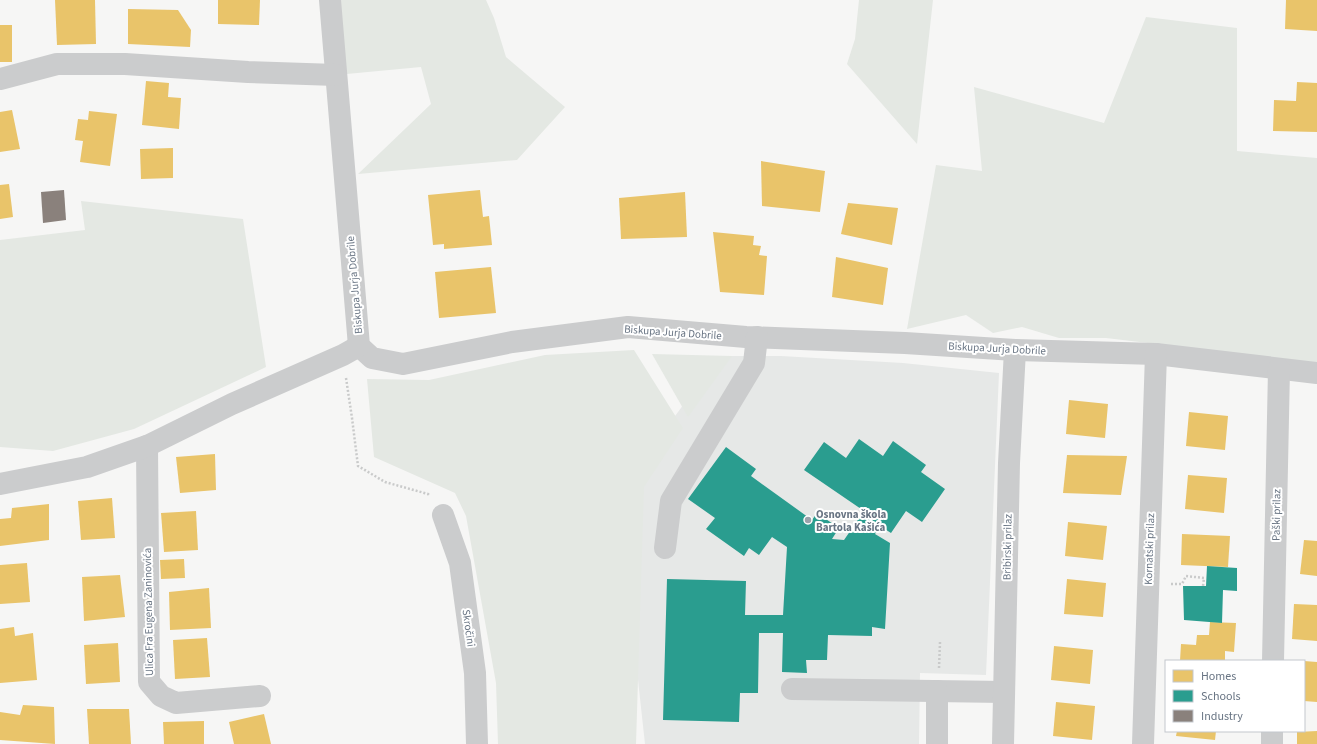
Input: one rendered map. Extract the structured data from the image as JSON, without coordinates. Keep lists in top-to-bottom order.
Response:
{
  "streets": {
    "street": [
      "Biskupa Jurja Dobrile",
      "Paški prilaz",
      "Bribirski prilaz",
      "Kornatski prilaz",
      "Ulica Fra Eugena Zaninovića",
      "Skročini"
    ]
  },
  "crossings": [
    ["Biskupa Jurja Dobrile", "Paški prilaz"],
    ["Biskupa Jurja Dobrile", "Bribirski prilaz"],
    ["Biskupa Jurja Dobrile", "Kornatski prilaz"]
  ],
  "places": ["Osnovna škola Bartola Kašića"],
  "legend": ["Homes", "Schools", "Industry"]
}
